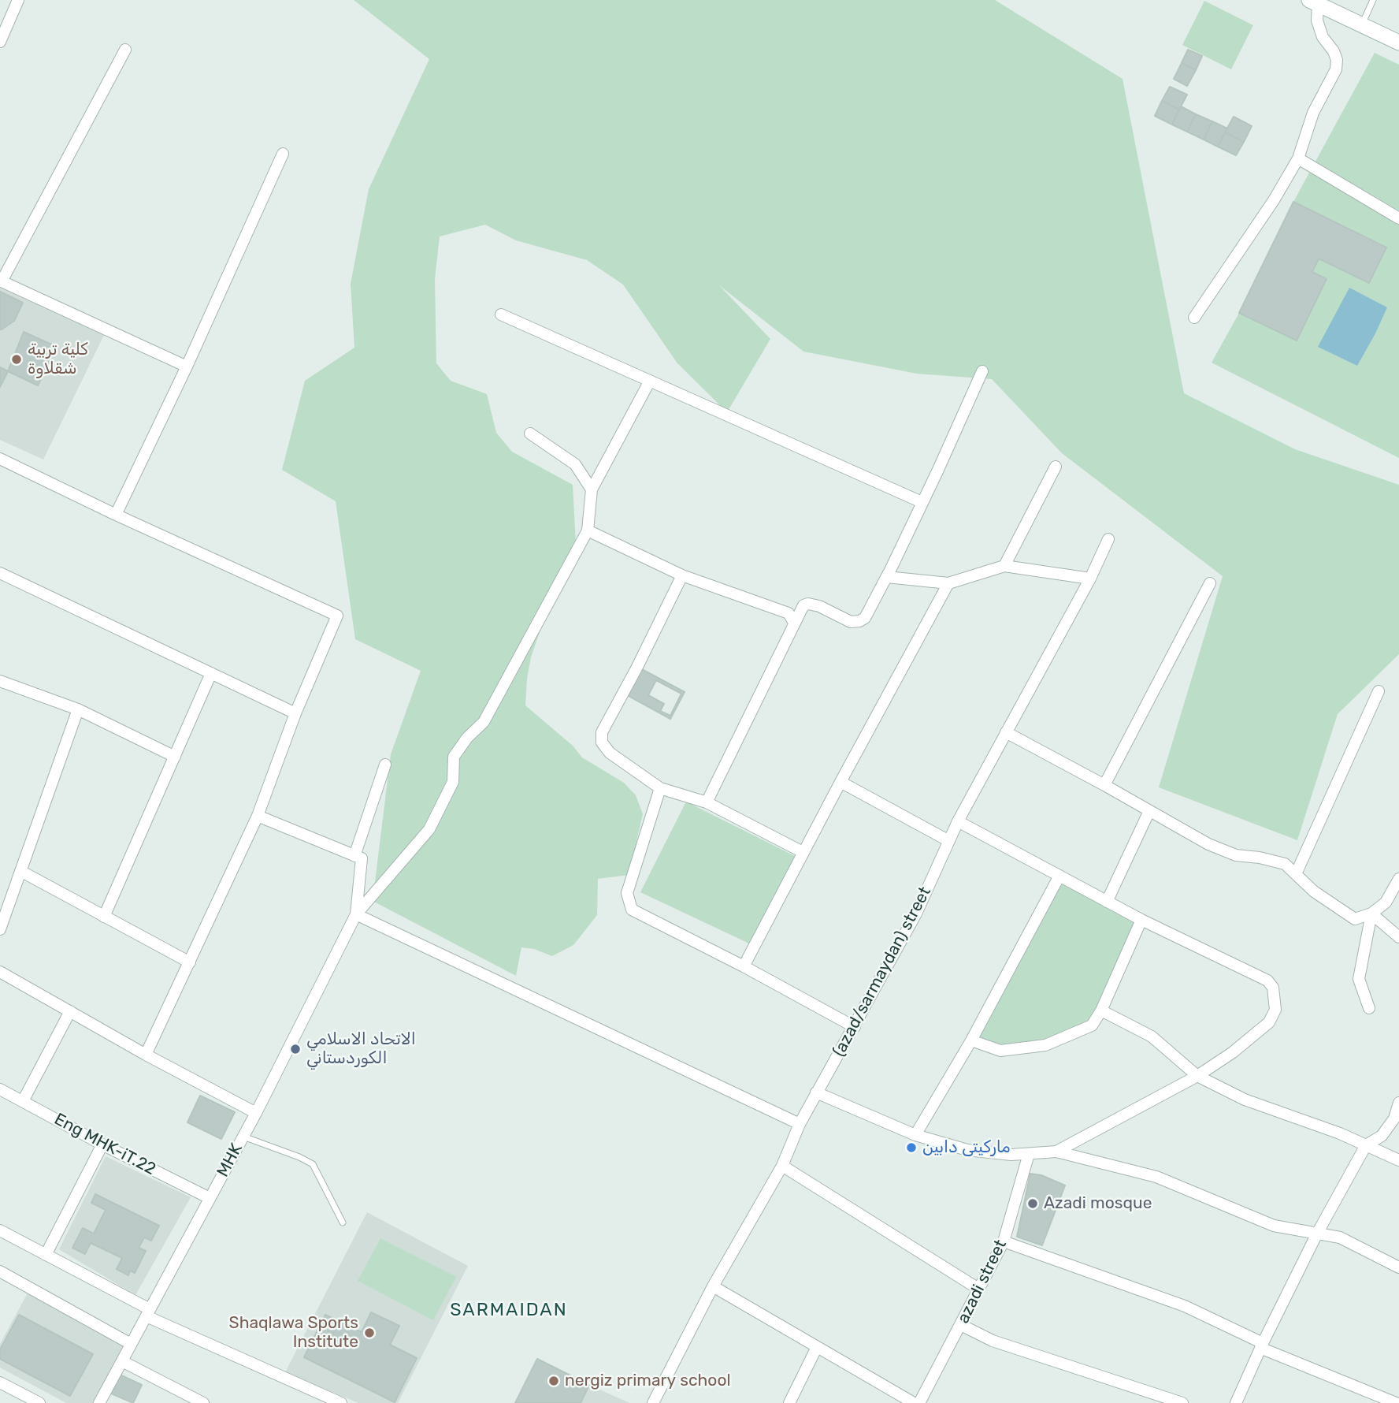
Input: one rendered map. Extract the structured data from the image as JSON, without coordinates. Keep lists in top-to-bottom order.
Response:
{
  "streets": {
    "street": [
      "(azad/sarmaydan) street",
      "Eng MHK-iT.22",
      "MHK",
      "azadi street"
    ]
  },
  "crossings": [
    ["Eng MHK-iT.22", "MHK"]
  ],
  "districts": ["SARMAIDAN"],
  "places": [
    "كلية تربية شقلاوة",
    "الاتحاد الاسلامي الكوردستاني",
    "ماركيتى دابين",
    "Azadi mosque",
    "Shaqlawa Sports Institute",
    "nergiz primary school"
  ]
}
